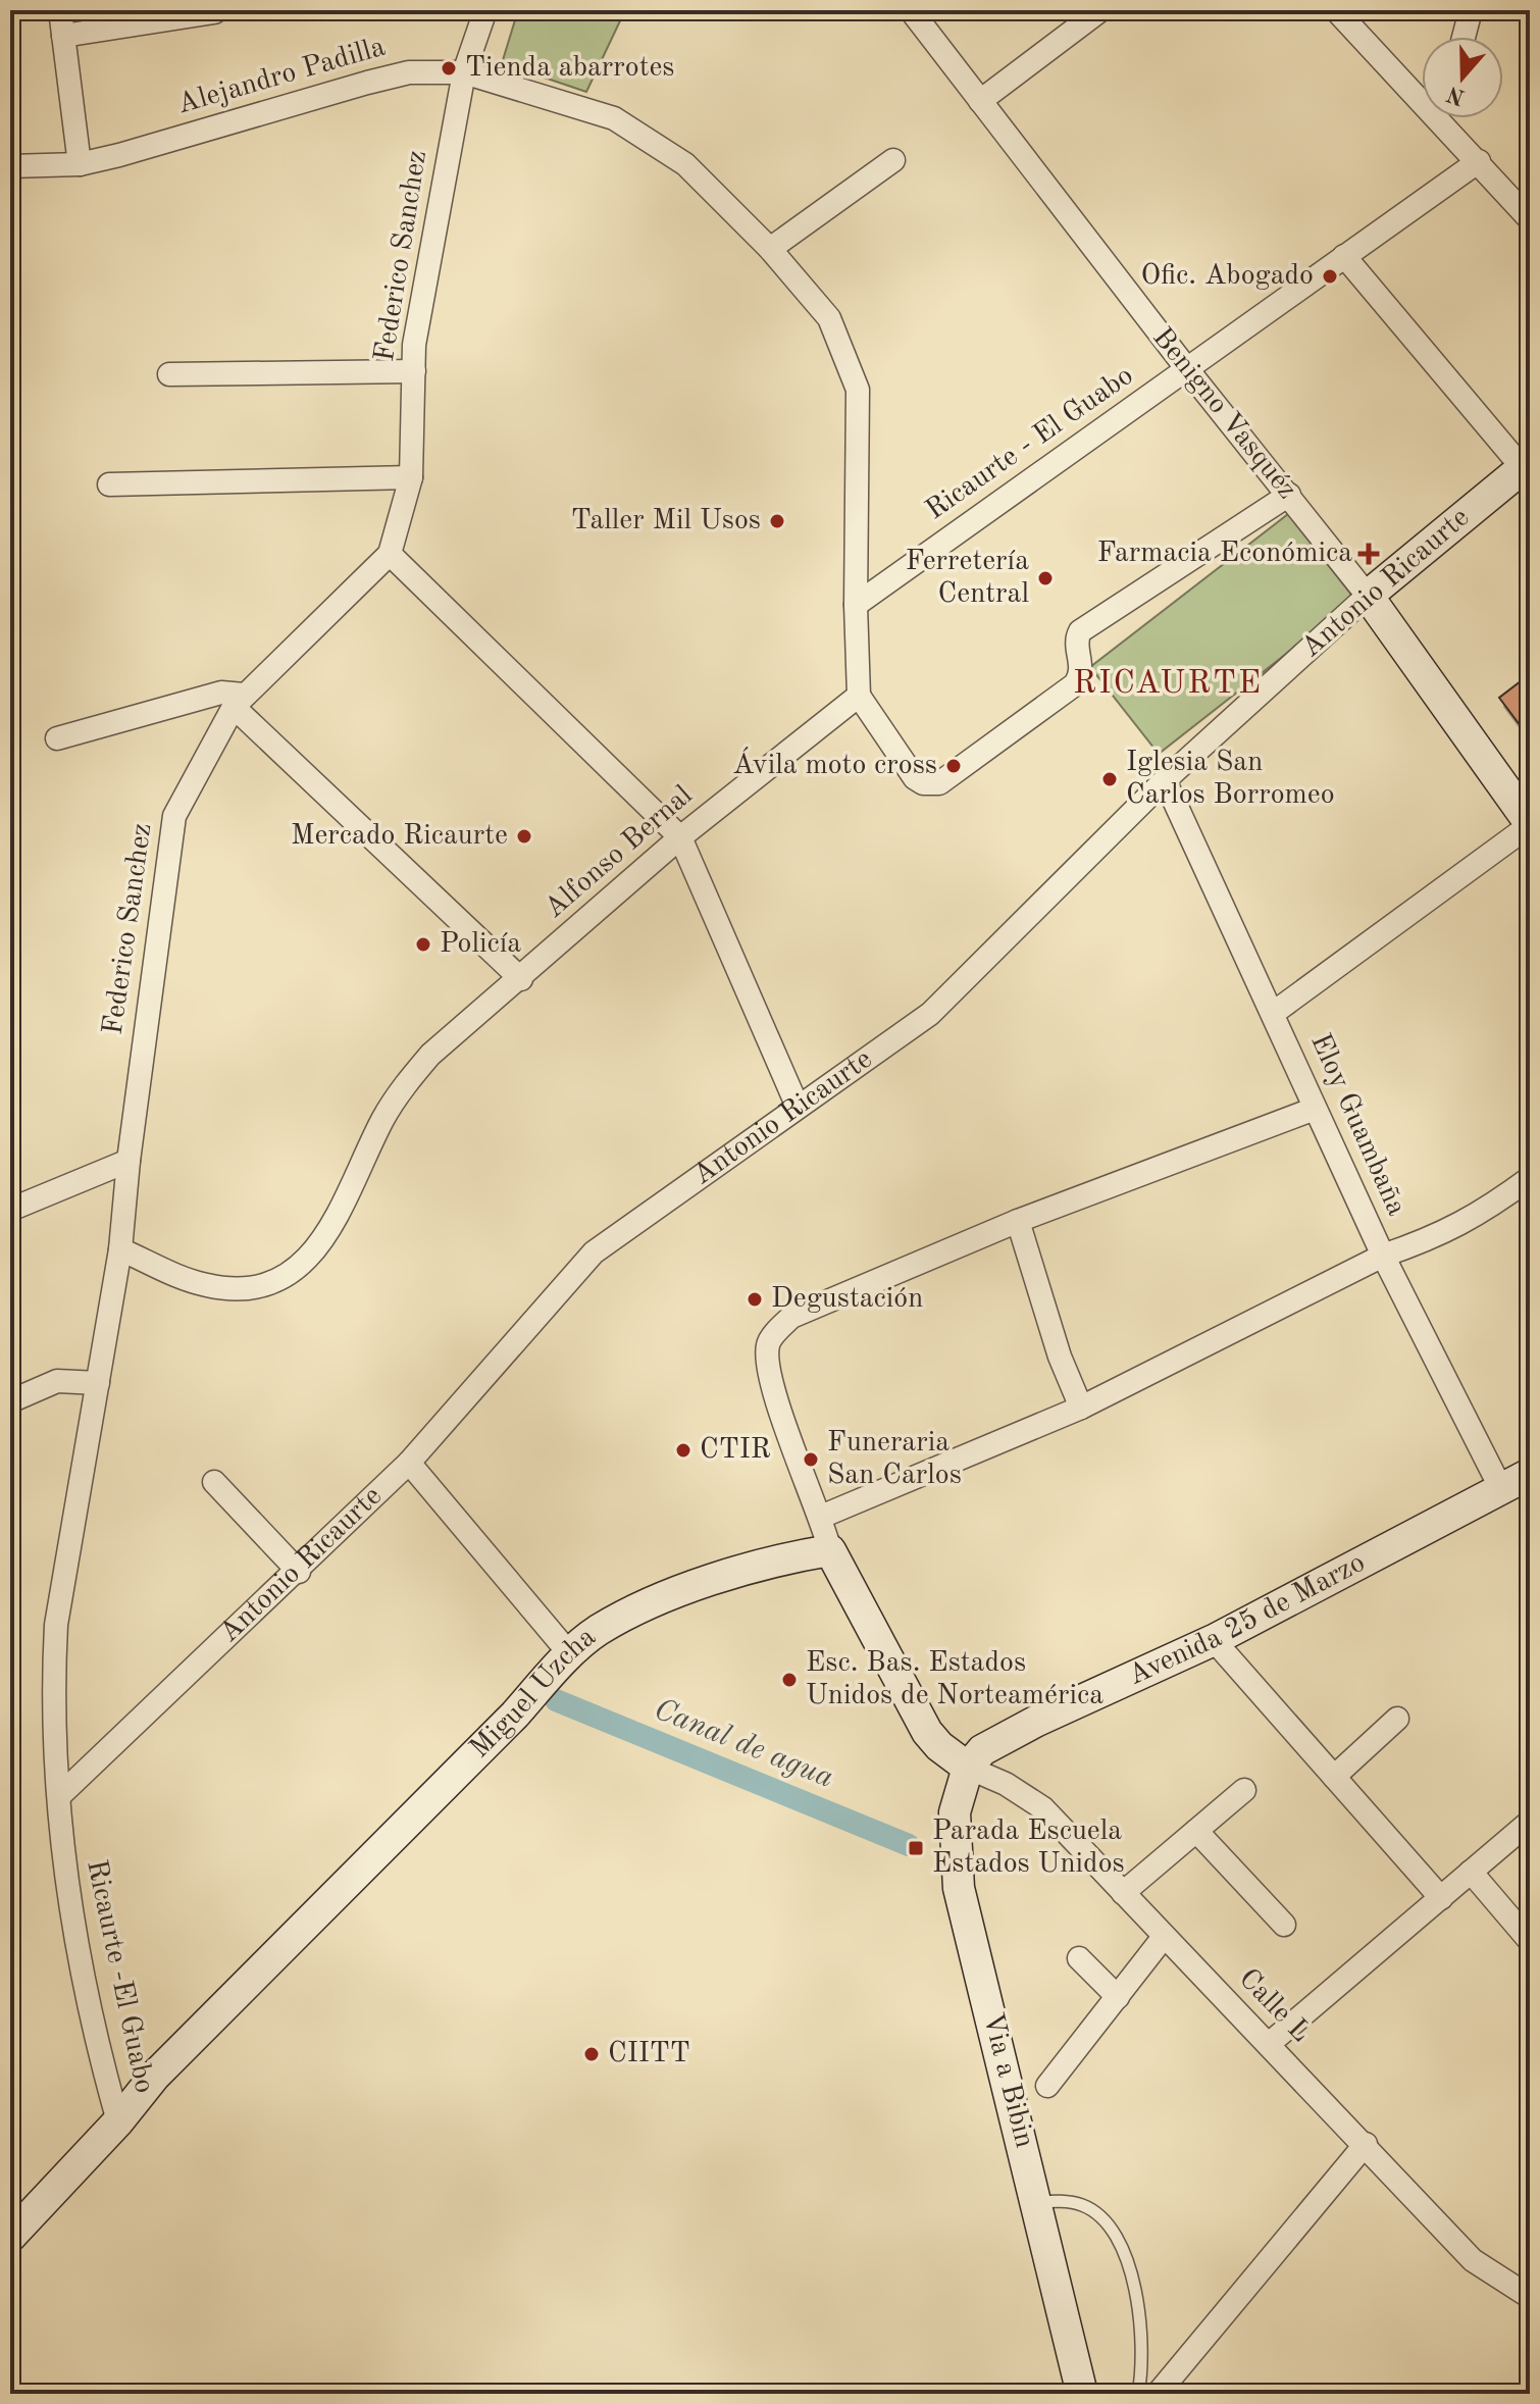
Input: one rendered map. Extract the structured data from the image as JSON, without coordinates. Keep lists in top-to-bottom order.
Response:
{
  "streets": {
    "main road": [
      "Benigno Vasquéz",
      "Antonio Ricaurte",
      "Avenida 25 de Marzo",
      "Miguel Uzcha",
      "Via a Bibin"
    ],
    "street": [
      "Alejandro Padilla",
      "Federico Sanchez",
      "Ricaurte - El Guabo",
      "Alfonso Bernal",
      "Eloy Guambaña",
      "Ricaurte -El Guabo",
      "Calle L"
    ]
  },
  "crossings": [
    ["Alejandro Padilla", "Federico Sanchez"],
    ["Alejandro Padilla", "Ricaurte - El Guabo"],
    ["Federico Sanchez", "Antonio Ricaurte"],
    ["Federico Sanchez", "Alfonso Bernal"],
    ["Federico Sanchez", "Ricaurte -El Guabo"],
    ["Benigno Vasquéz", "Ricaurte - El Guabo"],
    ["Benigno Vasquéz", "Antonio Ricaurte"],
    ["Antonio Ricaurte", "Eloy Guambaña"],
    ["Eloy Guambaña", "Avenida 25 de Marzo"],
    ["Avenida 25 de Marzo", "Calle L"],
    ["Avenida 25 de Marzo", "Via a Bibin"],
    ["Miguel Uzcha", "Ricaurte -El Guabo"],
    ["Calle L", "Via a Bibin"]
  ],
  "districts": ["RICAURTE"],
  "water": ["Canal de agua"],
  "places": {
    "other": [
      "Tienda abarrotes",
      "Ofic. Abogado",
      "Taller Mil Usos",
      "Ferretería Central",
      "Ávila moto cross",
      "Iglesia San Carlos Borromeo",
      "Mercado Ricaurte",
      "Policía",
      "Degustación",
      "CTIR",
      "Funeraria San Carlos",
      "Esc. Bas. Estados Unidos de Norteamérica",
      "CIITT"
    ],
    "health": ["Farmacia Económica"],
    "transit": ["Parada Escuela Estados Unidos"]
  },
  "north": "bottom"
}
